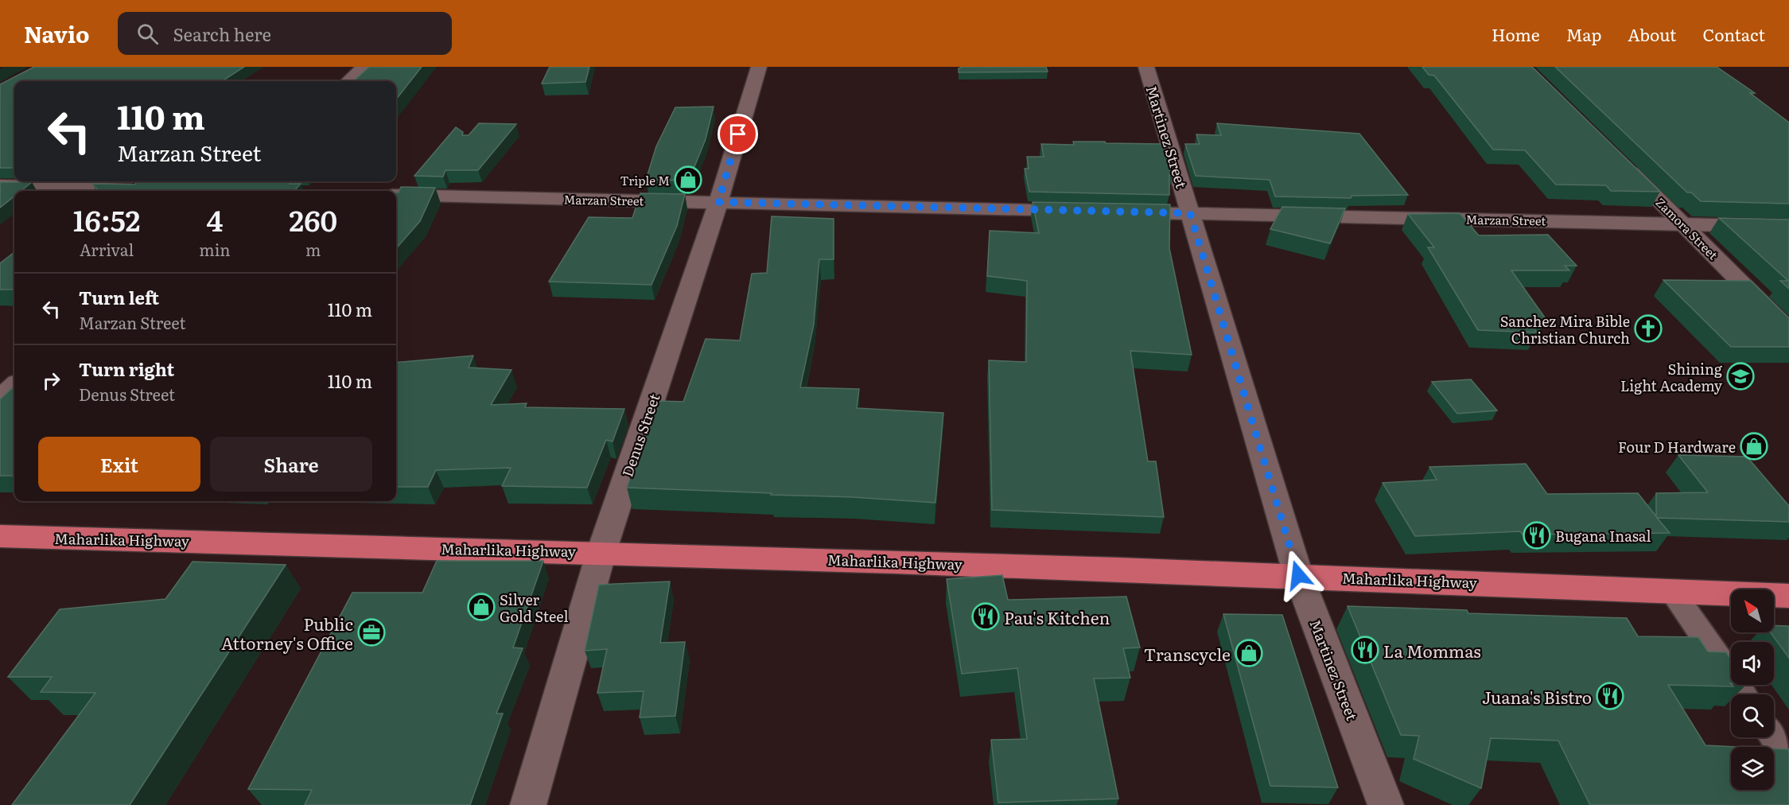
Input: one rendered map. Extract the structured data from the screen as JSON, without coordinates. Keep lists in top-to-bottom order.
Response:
{
  "streets": {
    "highway": ["Maharlika Highway"],
    "street": [
      "Martinez Street",
      "Marzan Street",
      "Zamora Street",
      "Denus Street"
    ]
  },
  "crossings": [
    ["Martinez Street", "Marzan Street"],
    ["Martinez Street", "Maharlika Highway"],
    ["Marzan Street", "Zamora Street"],
    ["Marzan Street", "Denus Street"],
    ["Denus Street", "Maharlika Highway"]
  ],
  "places": {
    "shop": [
      "Triple M",
      "Four D Hardware",
      "Silver Gold Steel",
      "Transcycle"
    ],
    "church": ["Sanchez Mira Bible Christian Church"],
    "school or university": ["Shining Light Academy"],
    "restaurant": [
      "Bugana Inasal",
      "Pau's Kitchen",
      "La Mommas",
      "Juana's Bistro"
    ],
    "office": ["Public Attorney's Office"]
  },
  "north": "top left",
  "page": {
    "header": "Navio",
    "search": "Search here",
    "nav": [
      "Home",
      "Map",
      "About",
      "Contact"
    ],
    "turn": ["110 m", "Marzan Street"],
    "eta": [
      "16:52",
      "Arrival",
      "4",
      "min",
      "260",
      "m"
    ],
    "list": [
      {
        "name": "Turn left",
        "note": "Marzan Street",
        "value": "110 m"
      },
      {
        "name": "Turn right",
        "note": "Denus Street",
        "value": "110 m"
      }
    ],
    "buttons": ["Exit", "Share"]
  }
}
